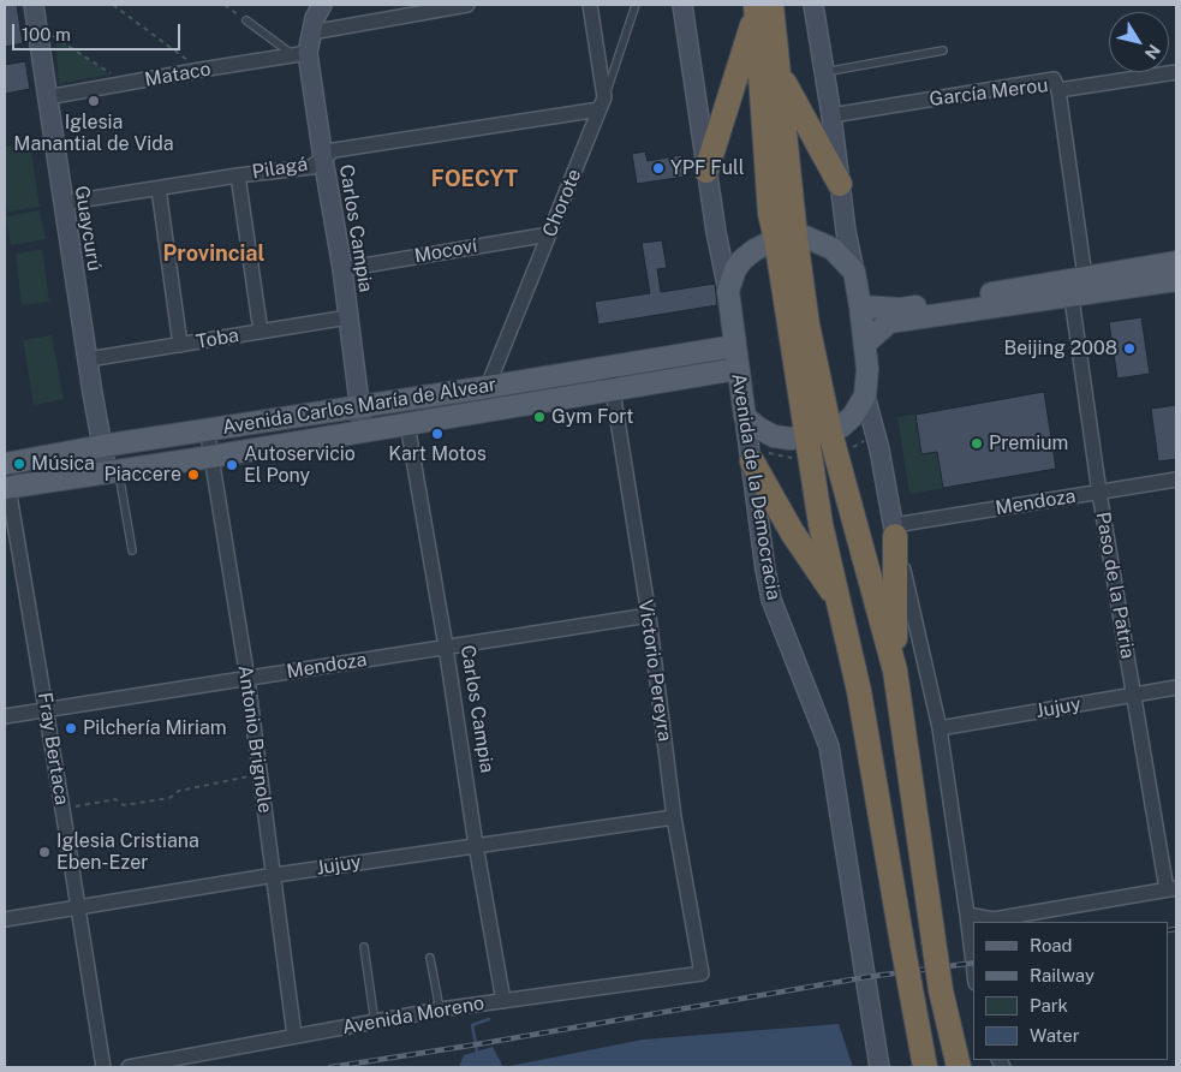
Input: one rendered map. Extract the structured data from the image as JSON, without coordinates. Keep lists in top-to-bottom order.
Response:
{
  "streets": {
    "main road": ["Avenida Carlos María de Alvear", "Avenida de la Democracia"],
    "street": [
      "Mataco",
      "García Merou",
      "Pilagá",
      "Chorote",
      "Guaycurú",
      "Carlos Campia",
      "Mocoví",
      "Toba",
      "Mendoza",
      "Paso de la Patria",
      "Victorio Pereyra",
      "Jujuy",
      "Antonio Brignole",
      "Fray Bertaca",
      "Avenida Moreno"
    ]
  },
  "crossings": [
    ["Mataco", "Guaycurú"],
    ["Mataco", "Carlos Campia"],
    ["García Merou", "Paso de la Patria"],
    ["Pilagá", "Chorote"],
    ["Pilagá", "Guaycurú"],
    ["Pilagá", "Carlos Campia"],
    ["Chorote", "Mocoví"],
    ["Chorote", "Avenida Carlos María de Alvear"],
    ["Guaycurú", "Toba"],
    ["Guaycurú", "Avenida Carlos María de Alvear"],
    ["Carlos Campia", "Mocoví"],
    ["Carlos Campia", "Toba"],
    ["Carlos Campia", "Avenida Carlos María de Alvear"],
    ["Carlos Campia", "Mendoza"],
    ["Carlos Campia", "Jujuy"],
    ["Carlos Campia", "Avenida Moreno"],
    ["Avenida Carlos María de Alvear", "Avenida de la Democracia"],
    ["Avenida Carlos María de Alvear", "Victorio Pereyra"],
    ["Avenida Carlos María de Alvear", "Antonio Brignole"],
    ["Avenida Carlos María de Alvear", "Fray Bertaca"],
    ["Mendoza", "Paso de la Patria"],
    ["Mendoza", "Victorio Pereyra"],
    ["Mendoza", "Antonio Brignole"],
    ["Mendoza", "Fray Bertaca"],
    ["Paso de la Patria", "Jujuy"],
    ["Victorio Pereyra", "Jujuy"],
    ["Victorio Pereyra", "Avenida Moreno"],
    ["Jujuy", "Antonio Brignole"],
    ["Jujuy", "Fray Bertaca"],
    ["Antonio Brignole", "Avenida Moreno"]
  ],
  "districts": ["FOECYT", "Provincial"],
  "places": [
    "Iglesia Manantial de Vida",
    "YPF Full",
    "Beijing 2008",
    "Gym Fort",
    "Kart Motos",
    "Premium",
    "Música",
    "Autoservicio El Pony",
    "Piaccere",
    "Pilchería Miriam",
    "Iglesia Cristiana Eben-Ezer"
  ],
  "legend": [
    "Road",
    "Railway",
    "Park",
    "Water"
  ],
  "scale_bar": "100 m",
  "north": "bottom right"
}
